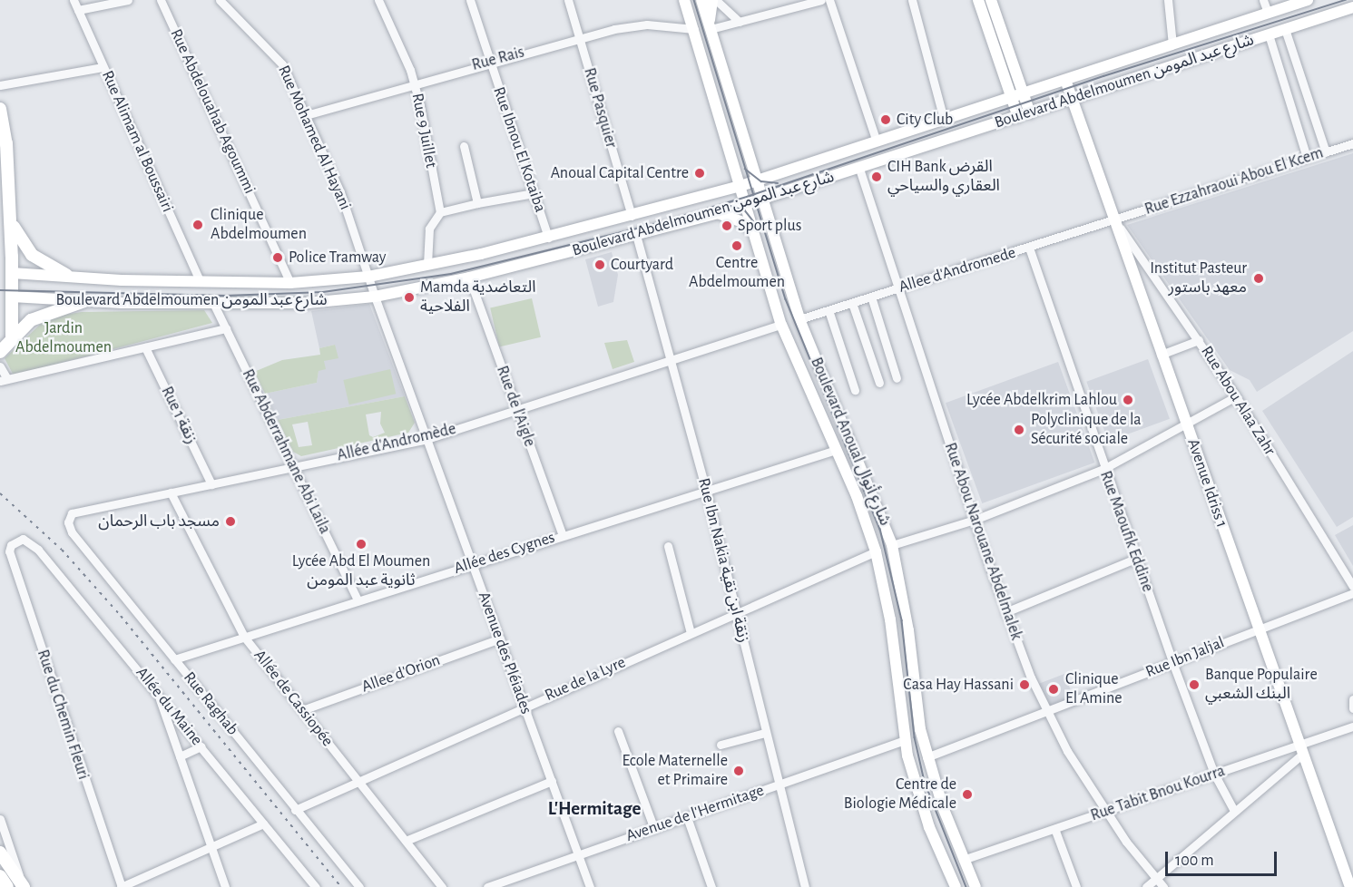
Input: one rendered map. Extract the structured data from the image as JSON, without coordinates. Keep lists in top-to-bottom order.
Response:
{
  "streets": {
    "main road": ["Boulevard Abdelmoumen شارع عبد المومن", "Boulevard Anoual شارع أنوال", "Avenue Idriss 1"],
    "street": [
      "Rue Rais",
      "Rue Pasquier",
      "Rue Abdelouahab Agoummi",
      "Rue 9 Juillet",
      "Rue Mohamed Al Hayani",
      "Rue Alimam al Boussairi",
      "Rue Ibnou El Kotaiba",
      "Rue Ezzahraoui Abou El Kcem",
      "Allee d'Andromede",
      "Rue Abou Alaa Zahr",
      "Rue de l'Aigle",
      "Rue 1 زنقة",
      "Allée d'Andromède",
      "Rue Abderrahmane Abi Laila",
      "Rue Maoufik Eddine",
      "Rue Abou Narouane Abdelmalek",
      "Allée des Cygnes",
      "Rue Ibn Nakia زنقة ابن نقية",
      "Avenue des Pléiades",
      "Rue Ibn Jaljal",
      "Allee d'Orion",
      "Rue de la Lyre",
      "Allée de Cassiopée",
      "Rue Raghab",
      "Allée du Maine",
      "Rue du Chemin Fleuri",
      "Rue Tabit Bnou Kourra",
      "Avenue de l'Hermitage"
    ]
  },
  "crossings": [
    ["Rue Rais", "Rue Pasquier"],
    ["Rue Rais", "Rue 9 Juillet"],
    ["Rue Rais", "Rue Mohamed Al Hayani"],
    ["Rue Rais", "Rue Ibnou El Kotaiba"],
    ["Rue Rais", "Boulevard Anoual شارع أنوال"],
    ["Boulevard Abdelmoumen شارع عبد المومن", "Rue Pasquier"],
    ["Boulevard Abdelmoumen شارع عبد المومن", "Rue Abdelouahab Agoummi"],
    ["Boulevard Abdelmoumen شارع عبد المومن", "Rue Mohamed Al Hayani"],
    ["Boulevard Abdelmoumen شارع عبد المومن", "Rue Alimam al Boussairi"],
    ["Boulevard Abdelmoumen شارع عبد المومن", "Rue Ibnou El Kotaiba"],
    ["Boulevard Abdelmoumen شارع عبد المومن", "Rue de l'Aigle"],
    ["Boulevard Abdelmoumen شارع عبد المومن", "Boulevard Anoual شارع أنوال"],
    ["Boulevard Abdelmoumen شارع عبد المومن", "Rue Abderrahmane Abi Laila"],
    ["Boulevard Abdelmoumen شارع عبد المومن", "Avenue Idriss 1"],
    ["Boulevard Abdelmoumen شارع عبد المومن", "Rue Abou Narouane Abdelmalek"],
    ["Boulevard Abdelmoumen شارع عبد المومن", "Rue Ibn Nakia زنقة ابن نقية"],
    ["Boulevard Abdelmoumen شارع عبد المومن", "Avenue des Pléiades"],
    ["Rue Mohamed Al Hayani", "Avenue des Pléiades"],
    ["Rue Ezzahraoui Abou El Kcem", "Allee d'Andromede"],
    ["Rue Ezzahraoui Abou El Kcem", "Rue Abou Alaa Zahr"],
    ["Rue Ezzahraoui Abou El Kcem", "Avenue Idriss 1"],
    ["Allee d'Andromede", "Rue Abou Alaa Zahr"],
    ["Allee d'Andromede", "Boulevard Anoual شارع أنوال"],
    ["Allee d'Andromede", "Avenue Idriss 1"],
    ["Allee d'Andromede", "Rue Maoufik Eddine"],
    ["Allee d'Andromede", "Rue Abou Narouane Abdelmalek"],
    ["Rue Abou Alaa Zahr", "Avenue Idriss 1"],
    ["Rue de l'Aigle", "Allée d'Andromède"],
    ["Rue de l'Aigle", "Allée des Cygnes"],
    ["Rue 1 زنقة", "Allée d'Andromède"],
    ["Boulevard Anoual شارع أنوال", "Allée d'Andromède"],
    ["Boulevard Anoual شارع أنوال", "Allée des Cygnes"],
    ["Boulevard Anoual شارع أنوال", "Rue Ibn Jaljal"],
    ["Boulevard Anoual شارع أنوال", "Rue de la Lyre"],
    ["Boulevard Anoual شارع أنوال", "Rue Tabit Bnou Kourra"],
    ["Boulevard Anoual شارع أنوال", "Avenue de l'Hermitage"],
    ["Allée d'Andromède", "Rue Abderrahmane Abi Laila"],
    ["Allée d'Andromède", "Rue Ibn Nakia زنقة ابن نقية"],
    ["Allée d'Andromède", "Avenue des Pléiades"],
    ["Allée d'Andromède", "Allée de Cassiopée"],
    ["Allée d'Andromède", "Rue Raghab"],
    ["Rue Abderrahmane Abi Laila", "Allée des Cygnes"],
    ["Avenue Idriss 1", "Rue Ibn Jaljal"],
    ["Avenue Idriss 1", "Rue Tabit Bnou Kourra"],
    ["Rue Maoufik Eddine", "Rue Ibn Jaljal"],
    ["Rue Maoufik Eddine", "Rue Tabit Bnou Kourra"],
    ["Rue Abou Narouane Abdelmalek", "Rue Ibn Jaljal"],
    ["Rue Abou Narouane Abdelmalek", "Rue Tabit Bnou Kourra"],
    ["Allée des Cygnes", "Rue Ibn Nakia زنقة ابن نقية"],
    ["Allée des Cygnes", "Avenue des Pléiades"],
    ["Allée des Cygnes", "Allée de Cassiopée"],
    ["Allée des Cygnes", "Rue Raghab"],
    ["Rue Ibn Nakia زنقة ابن نقية", "Rue de la Lyre"],
    ["Rue Ibn Nakia زنقة ابن نقية", "Avenue de l'Hermitage"],
    ["Avenue des Pléiades", "Allee d'Orion"],
    ["Avenue des Pléiades", "Rue de la Lyre"],
    ["Avenue des Pléiades", "Avenue de l'Hermitage"],
    ["Allee d'Orion", "Allée de Cassiopée"],
    ["Rue de la Lyre", "Allée de Cassiopée"],
    ["Rue de la Lyre", "Rue Raghab"],
    ["Allée du Maine", "Rue du Chemin Fleuri"]
  ],
  "districts": ["L'Hermitage"],
  "parks": ["Jardin Abdelmoumen"],
  "places": [
    "City Club",
    "Anoual Capital Centre",
    "CIH Bank القرض العقاري والسياحي",
    "Clinique Abdelmoumen",
    "Sport plus",
    "Centre Abdelmoumen",
    "Police Tramway",
    "Courtyard",
    "Institut Pasteur معهد باستور",
    "Mamda التعاضدية الفلاحية",
    "Lycée Abdelkrim Lahlou",
    "Polyclinique de la Sécurité sociale",
    "مسجد باب الرحمان",
    "Lycée Abd El Moumen ثانوية عبد المومن",
    "Casa Hay Hassani",
    "Banque Populaire البنك الشعبي",
    "Clinique El Amine",
    "Ecole Maternelle et Primaire",
    "Centre de Biologie Médicale"
  ],
  "scale_bar": "100 m"
}
